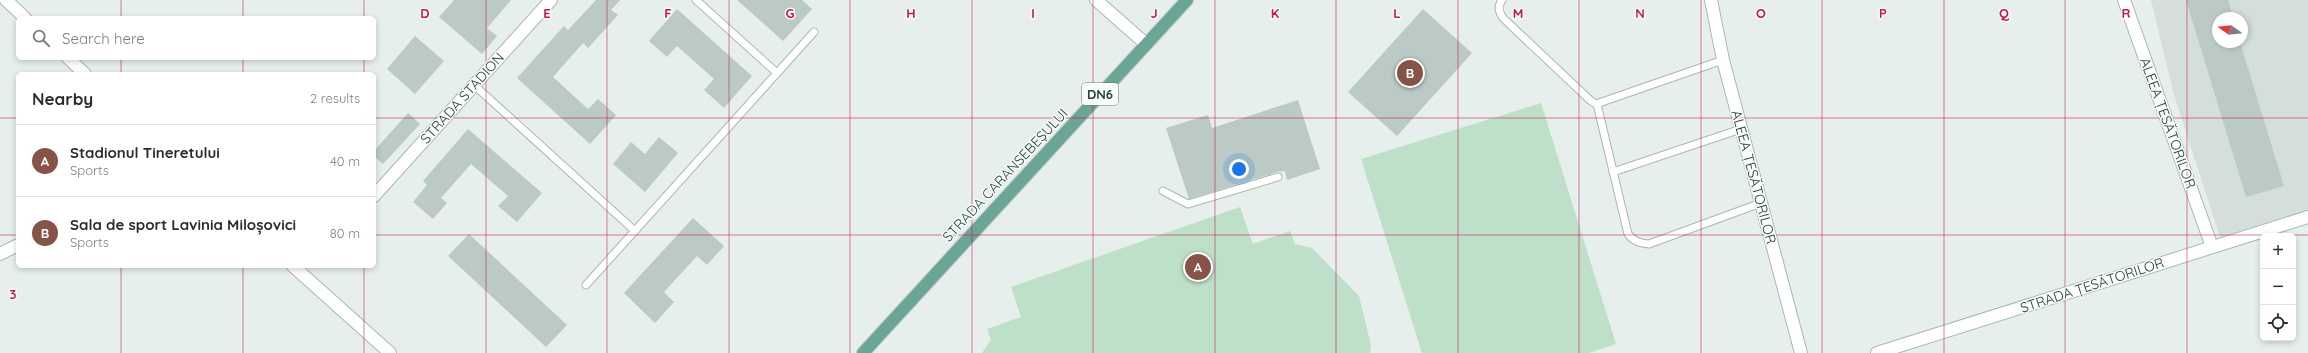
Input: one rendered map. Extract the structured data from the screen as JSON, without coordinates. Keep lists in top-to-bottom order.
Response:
{
  "streets": {
    "main road": ["DN6", "STRADA CARANSEBEȘULUI"],
    "street": ["STRADA STADION", "ALEEA ȚESĂTORILOR", "STRADA ȚESĂTORILOR"]
  },
  "crossings": [
    ["ALEEA ȚESĂTORILOR", "STRADA ȚESĂTORILOR"]
  ],
  "north": "left",
  "page": {
    "search": "Search here",
    "pins": ["B", "A"],
    "heading": ["Nearby", "2 results"],
    "list": [
      {
        "mark": "A",
        "name": "Stadionul Tineretului",
        "note": "Sports",
        "value": "40 m"
      },
      {
        "mark": "B",
        "name": "Sala de sport Lavinia Miloșovici",
        "note": "Sports",
        "value": "80 m"
      }
    ],
    "map_buttons": ["+", "−"]
  },
  "grid": {
    "columns": [
      "D",
      "E",
      "F",
      "G",
      "H",
      "I",
      "J",
      "K",
      "L",
      "M",
      "N",
      "O",
      "P",
      "Q",
      "R"
    ],
    "rows": ["3"]
  }
}
